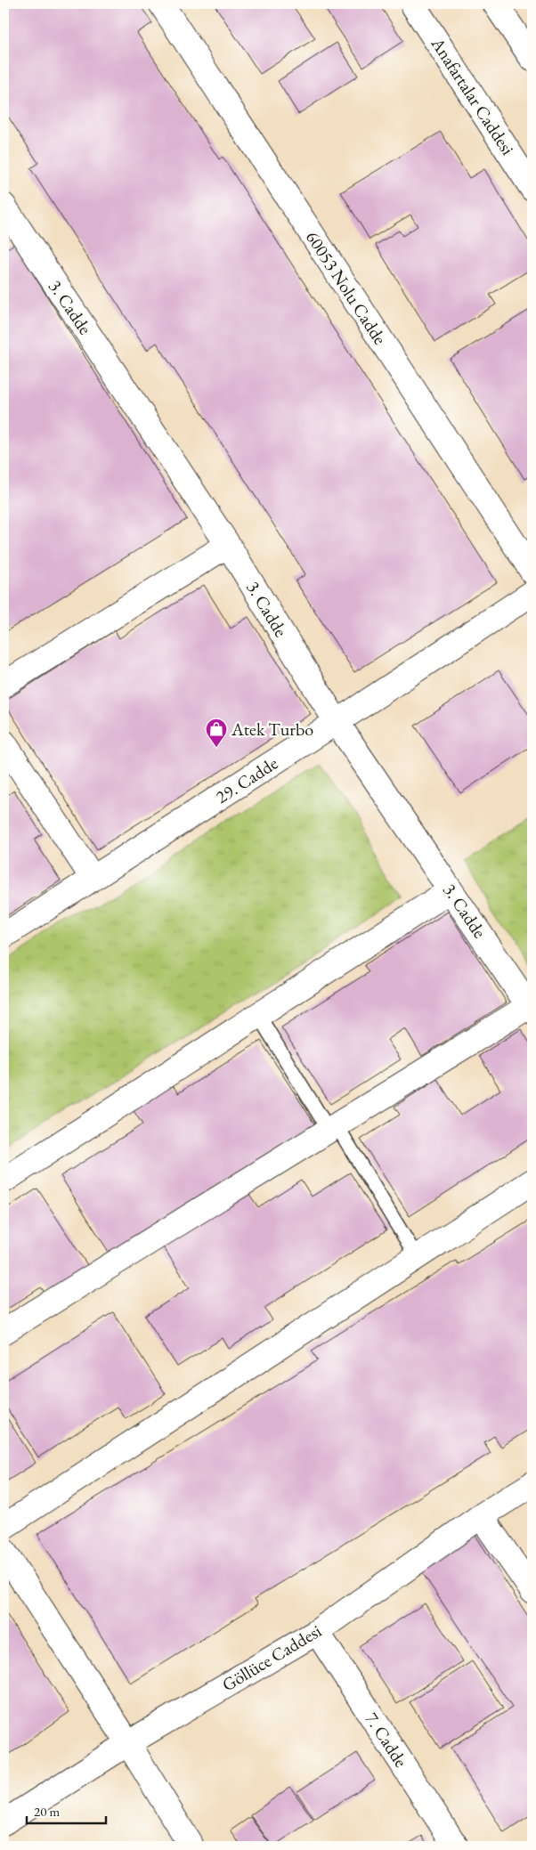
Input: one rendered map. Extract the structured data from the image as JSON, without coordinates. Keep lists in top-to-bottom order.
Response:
{
  "streets": {
    "street": [
      "Anafartalar Caddesi",
      "60053 Nolu Cadde",
      "3. Cadde",
      "29. Cadde",
      "Göllüce Caddesi",
      "7. Cadde"
    ]
  },
  "crossings": [
    ["3. Cadde", "29. Cadde"],
    ["Göllüce Caddesi", "7. Cadde"]
  ],
  "places": {
    "shop": ["Atek Turbo"]
  },
  "scale_bar": "20 m"
}
